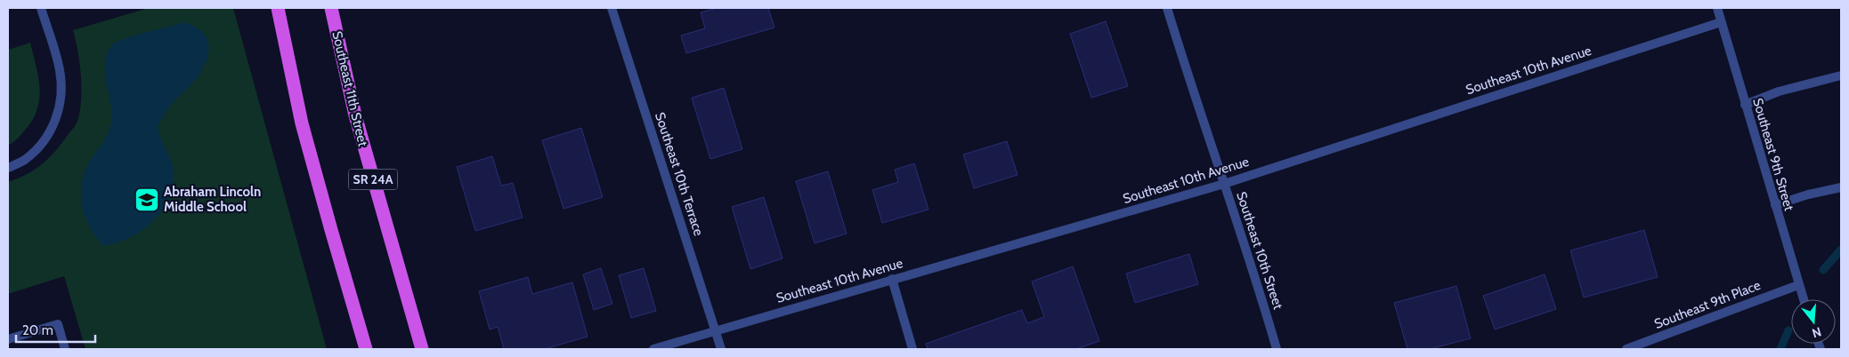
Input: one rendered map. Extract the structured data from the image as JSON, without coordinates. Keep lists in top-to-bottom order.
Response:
{
  "streets": {
    "highway": ["Southeast 11th Street", "SR 24A"],
    "street": [
      "Southeast 10th Avenue",
      "Southeast 9th Street",
      "Southeast 10th Terrace",
      "Southeast 10th Street",
      "Southeast 9th Place"
    ]
  },
  "crossings": [
    ["Southeast 10th Avenue", "Southeast 9th Street"],
    ["Southeast 10th Avenue", "Southeast 10th Terrace"],
    ["Southeast 10th Avenue", "Southeast 10th Street"],
    ["Southeast 9th Street", "Southeast 9th Place"]
  ],
  "places": {
    "school or university": ["Abraham Lincoln Middle School"]
  },
  "scale_bar": "20 m",
  "north": "bottom"
}
